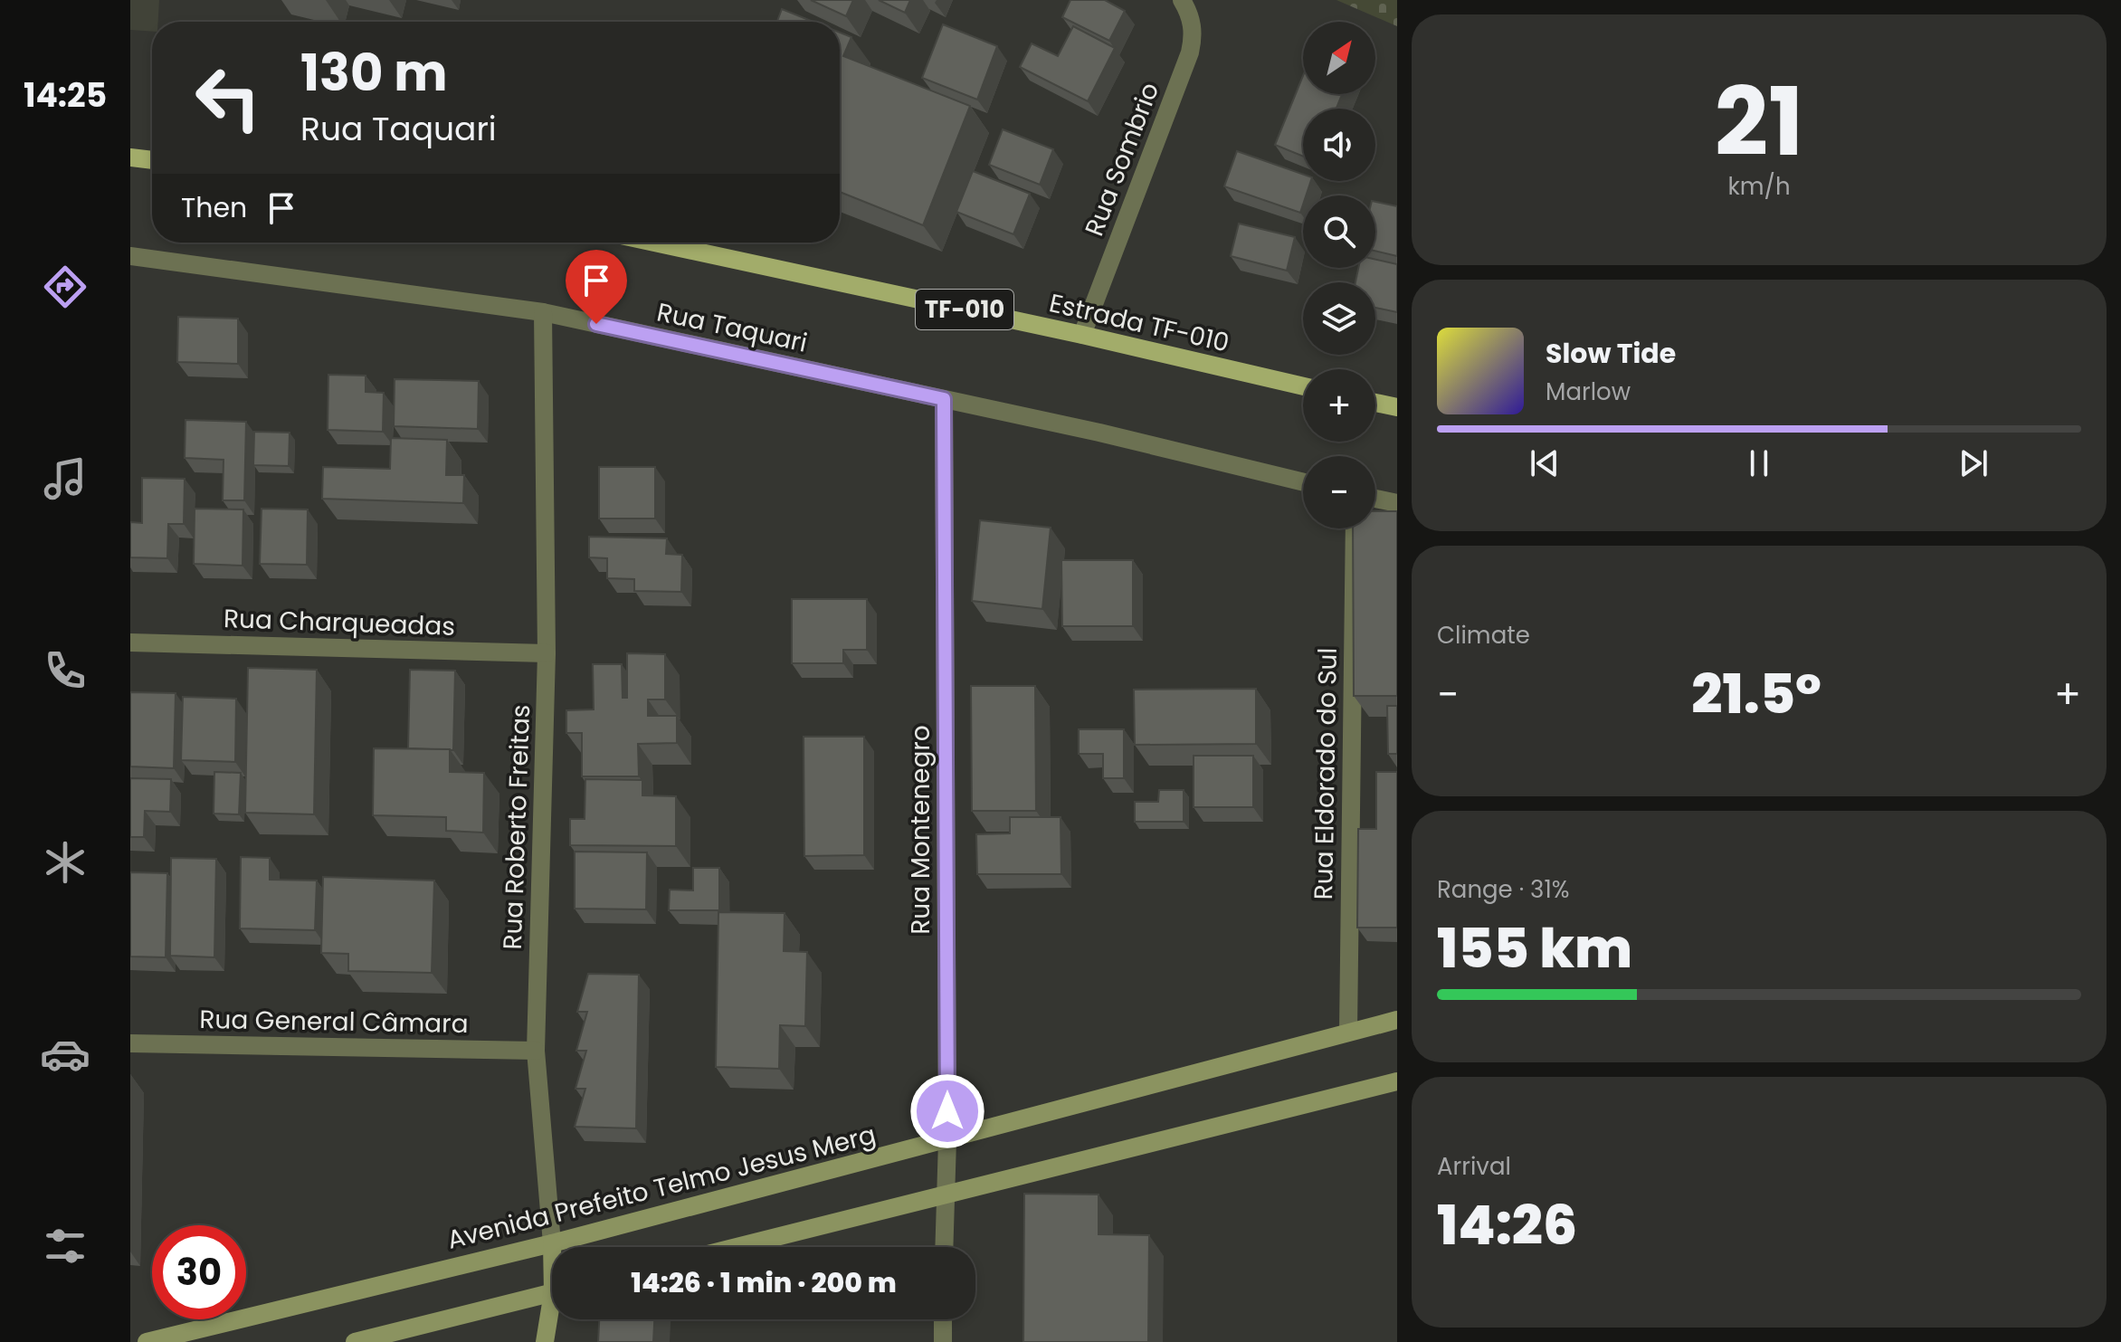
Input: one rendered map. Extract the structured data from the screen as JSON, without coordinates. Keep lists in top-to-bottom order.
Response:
{
  "streets": {
    "main road": [
      "TF-010",
      "Estrada TF-010",
      "Rua Roberto Freitas",
      "Avenida Prefeito Telmo Jesus Merg"
    ],
    "street": [
      "Rua Sombrio",
      "Rua Taquari",
      "Rua Charqueadas",
      "Rua Eldorado do Sul",
      "Rua Montenegro",
      "Rua General Câmara"
    ]
  },
  "crossings": [
    ["Rua Sombrio", "Estrada TF-010"],
    ["Rua Taquari", "Rua Roberto Freitas"],
    ["Rua Taquari", "Rua Montenegro"],
    ["Rua Charqueadas", "Rua Roberto Freitas"],
    ["Rua Eldorado do Sul", "Avenida Prefeito Telmo Jesus Merg"],
    ["Rua Roberto Freitas", "Rua General Câmara"],
    ["Rua Roberto Freitas", "Avenida Prefeito Telmo Jesus Merg"],
    ["Rua Montenegro", "Avenida Prefeito Telmo Jesus Merg"]
  ],
  "north": "top right",
  "page": {
    "tabs": "14:25",
    "tile": [
      ["21", "km/h"],
      "Climate",
      ["Range · 31%", "155 km"],
      ["Arrival", "14:26"]
    ],
    "map_buttons": ["+", "−"],
    "turn": ["130 m", "Rua Taquari"],
    "then": "Then",
    "song": ["Slow Tide", "Marlow"],
    "heat": ["−", "21.5°", "+"],
    "limit": "30",
    "trip": "14:26 · 1 min · 200 m"
  }
}
